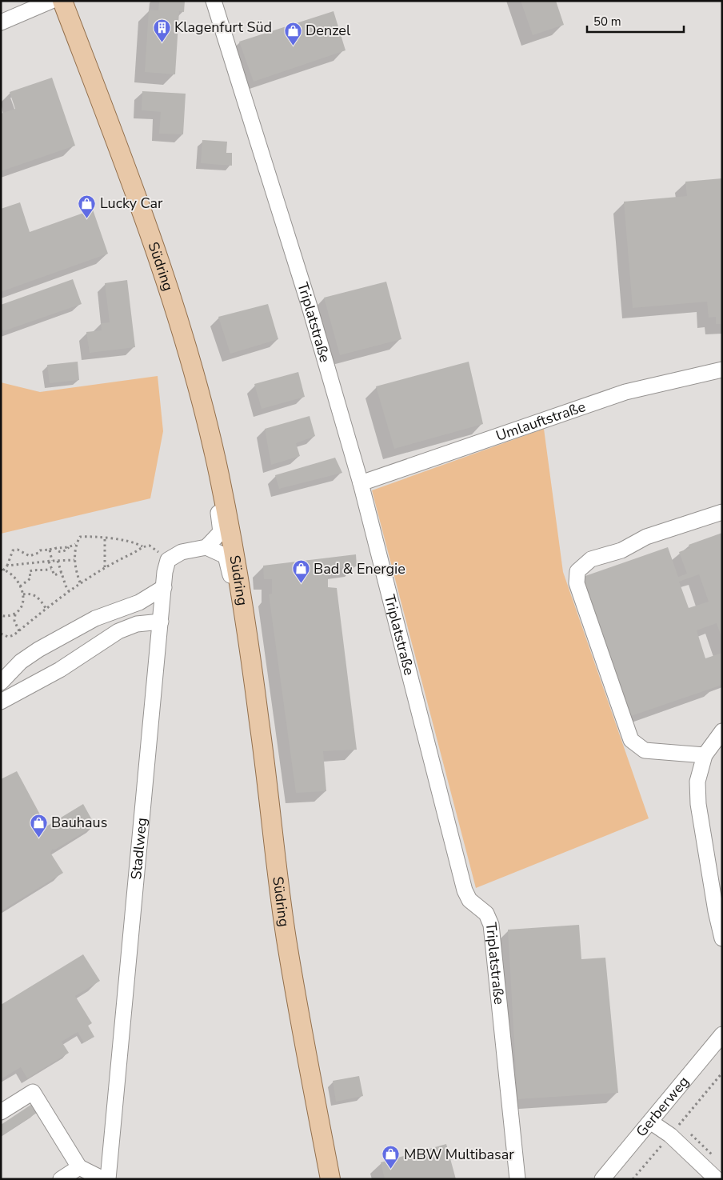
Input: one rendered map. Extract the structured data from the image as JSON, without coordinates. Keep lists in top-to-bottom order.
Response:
{
  "streets": {
    "main road": ["Südring"],
    "street": [
      "Triplatstraße",
      "Umlauftstraße",
      "Stadlweg",
      "Gerberweg"
    ]
  },
  "crossings": [
    ["Triplatstraße", "Umlauftstraße"]
  ],
  "places": {
    "building": ["Klagenfurt Süd"],
    "shop": [
      "Denzel",
      "Lucky Car",
      "Bad & Energie",
      "Bauhaus",
      "MBW Multibasar"
    ]
  },
  "scale_bar": "50 m"
}
